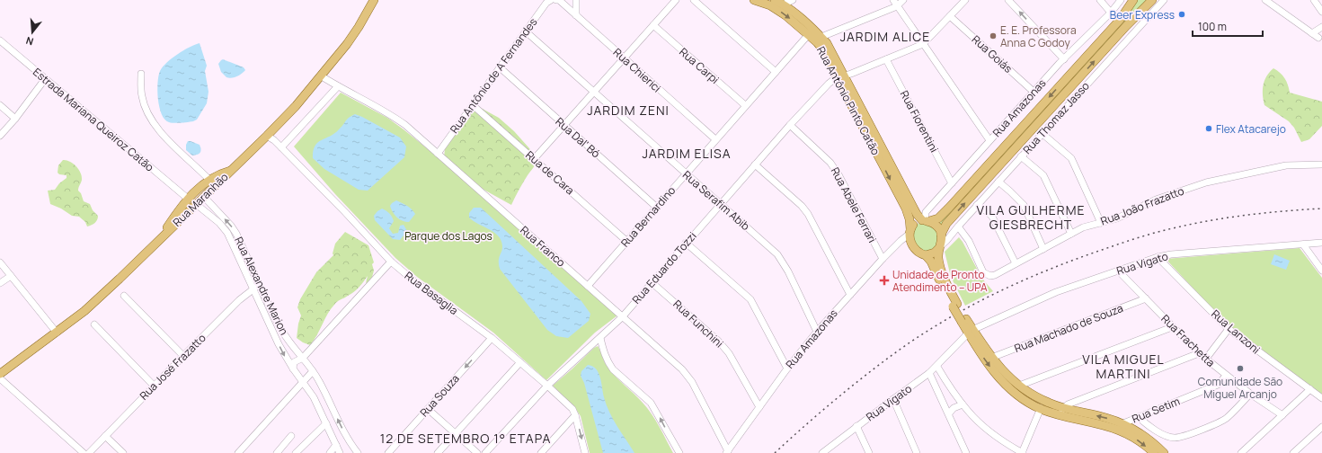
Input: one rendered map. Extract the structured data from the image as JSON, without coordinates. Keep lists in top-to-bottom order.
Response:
{
  "streets": {
    "main road": ["Rua Antônio Pinto Catão", "Rua Maranhão"],
    "street": [
      "Rua Goiás",
      "Rua Carpi",
      "Rua Chierici",
      "Rua Antônio de A Fernandes",
      "Rua Amazonas",
      "Rua Thomaz Jasso",
      "Estrada Mariana Queiroz Catão",
      "Rua Fiorentini",
      "Rua Dal' Bó",
      "Rua de Cara",
      "Rua Serafim Abib",
      "Rua Abele Ferrari",
      "Rua João Frazatto",
      "Rua Bernardino",
      "Rua Franco",
      "Rua Vigato",
      "Rua Eduardo Tozzi",
      "Rua Alexandre Marion",
      "Rua Basaglia",
      "Rua Funchini",
      "Rua Machado de Souza",
      "Rua Lanzoni",
      "Rua Frachetta",
      "Rua José Frazatto",
      "Rua Souza",
      "Rua Setim"
    ]
  },
  "crossings": [
    ["Rua Goiás", "Rua Amazonas"],
    ["Rua Carpi", "Rua Bernardino"],
    ["Rua Chierici", "Rua Bernardino"],
    ["Rua Antônio de A Fernandes", "Rua Dal' Bó"],
    ["Rua Antônio de A Fernandes", "Rua de Cara"],
    ["Rua Antônio de A Fernandes", "Rua Serafim Abib"],
    ["Rua Antônio de A Fernandes", "Rua Franco"],
    ["Rua Antônio Pinto Catão", "Rua Amazonas"],
    ["Rua Antônio Pinto Catão", "Rua Thomaz Jasso"],
    ["Rua Antônio Pinto Catão", "Rua Bernardino"],
    ["Rua Antônio Pinto Catão", "Rua Eduardo Tozzi"],
    ["Rua Amazonas", "Rua Thomaz Jasso"],
    ["Rua Amazonas", "Rua Fiorentini"],
    ["Rua Amazonas", "Rua Serafim Abib"],
    ["Rua Amazonas", "Rua Abele Ferrari"],
    ["Rua Amazonas", "Rua Franco"],
    ["Rua Amazonas", "Rua Funchini"],
    ["Rua Thomaz Jasso", "Rua João Frazatto"],
    ["Rua Dal' Bó", "Rua Bernardino"],
    ["Rua de Cara", "Rua Bernardino"],
    ["Rua Maranhão", "Rua Franco"],
    ["Rua Maranhão", "Rua Alexandre Marion"],
    ["Rua Maranhão", "Rua Basaglia"],
    ["Rua Serafim Abib", "Rua Bernardino"],
    ["Rua Serafim Abib", "Rua Eduardo Tozzi"],
    ["Rua Abele Ferrari", "Rua Eduardo Tozzi"],
    ["Rua Bernardino", "Rua Franco"],
    ["Rua Franco", "Rua Eduardo Tozzi"],
    ["Rua Vigato", "Rua Lanzoni"],
    ["Rua Vigato", "Rua Frachetta"],
    ["Rua Eduardo Tozzi", "Rua Basaglia"],
    ["Rua Eduardo Tozzi", "Rua Funchini"],
    ["Rua Alexandre Marion", "Rua José Frazatto"],
    ["Rua Basaglia", "Rua Souza"],
    ["Rua Machado de Souza", "Rua Frachetta"],
    ["Rua Frachetta", "Rua Setim"]
  ],
  "districts": [
    "JARDIM ALICE",
    "JARDIM ZENI",
    "JARDIM ELISA",
    "VILA GUILHERME GIESBRECHT",
    "VILA MIGUEL MARTINI",
    "12 DE SETEMBRO 1° ETAPA"
  ],
  "parks": ["Parque dos Lagos"],
  "places": {
    "other": [
      "Beer Express",
      "E. E. Professora Anna C Godoy",
      "Flex Atacarejo",
      "Comunidade São Miguel Arcanjo"
    ],
    "health": ["Unidade de Pronto Atendimento – UPA"]
  },
  "scale_bar": "100 m",
  "north": "bottom"
}
